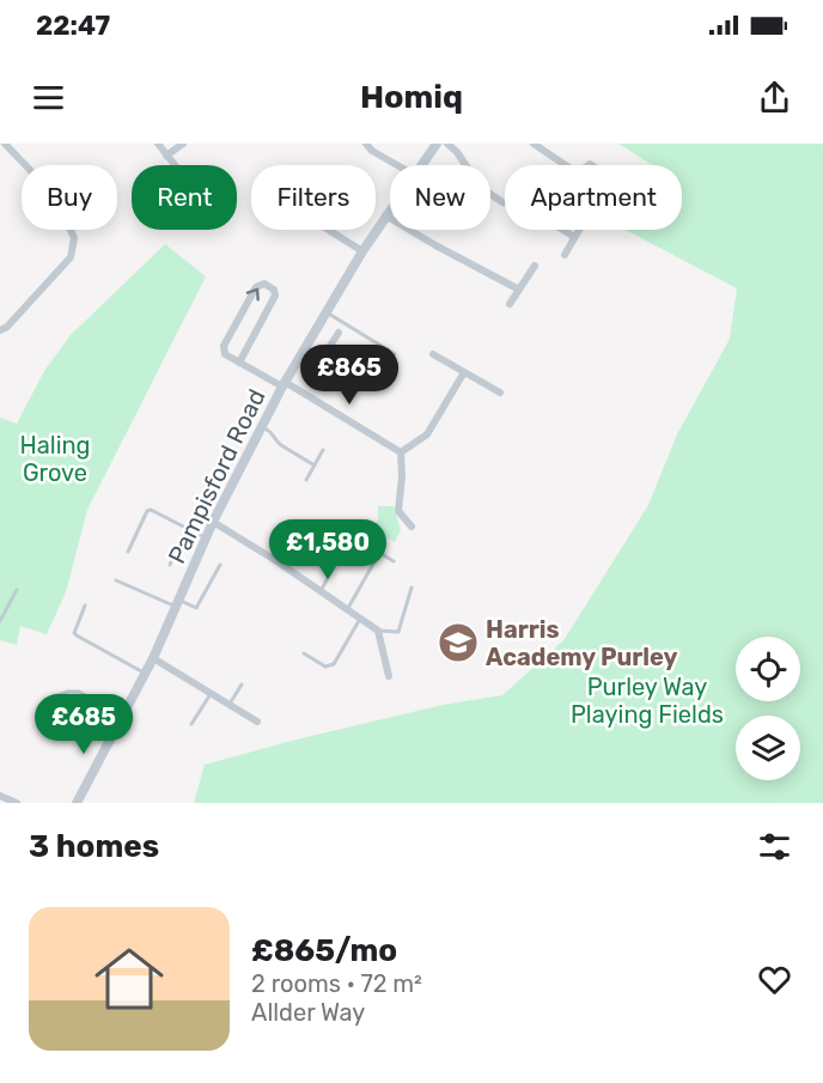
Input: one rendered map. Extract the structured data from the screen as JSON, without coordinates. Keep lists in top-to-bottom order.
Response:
{
  "streets": {
    "street": ["Pampisford Road"]
  },
  "parks": ["Haling Grove", "Purley Way Playing Fields"],
  "places": {
    "school or university": ["Harris Academy Purley"]
  },
  "page": {
    "status": "22:47",
    "header": "Homiq",
    "chip": [
      "Buy",
      "Rent",
      "Filters",
      "New",
      "Apartment"
    ],
    "price": ["£865", "£1,580", "£685"],
    "heading": "3 homes",
    "list": [
      {
        "name": "£865/mo",
        "note": "2 rooms · 72 m² · Allder Way"
      }
    ]
  }
}
